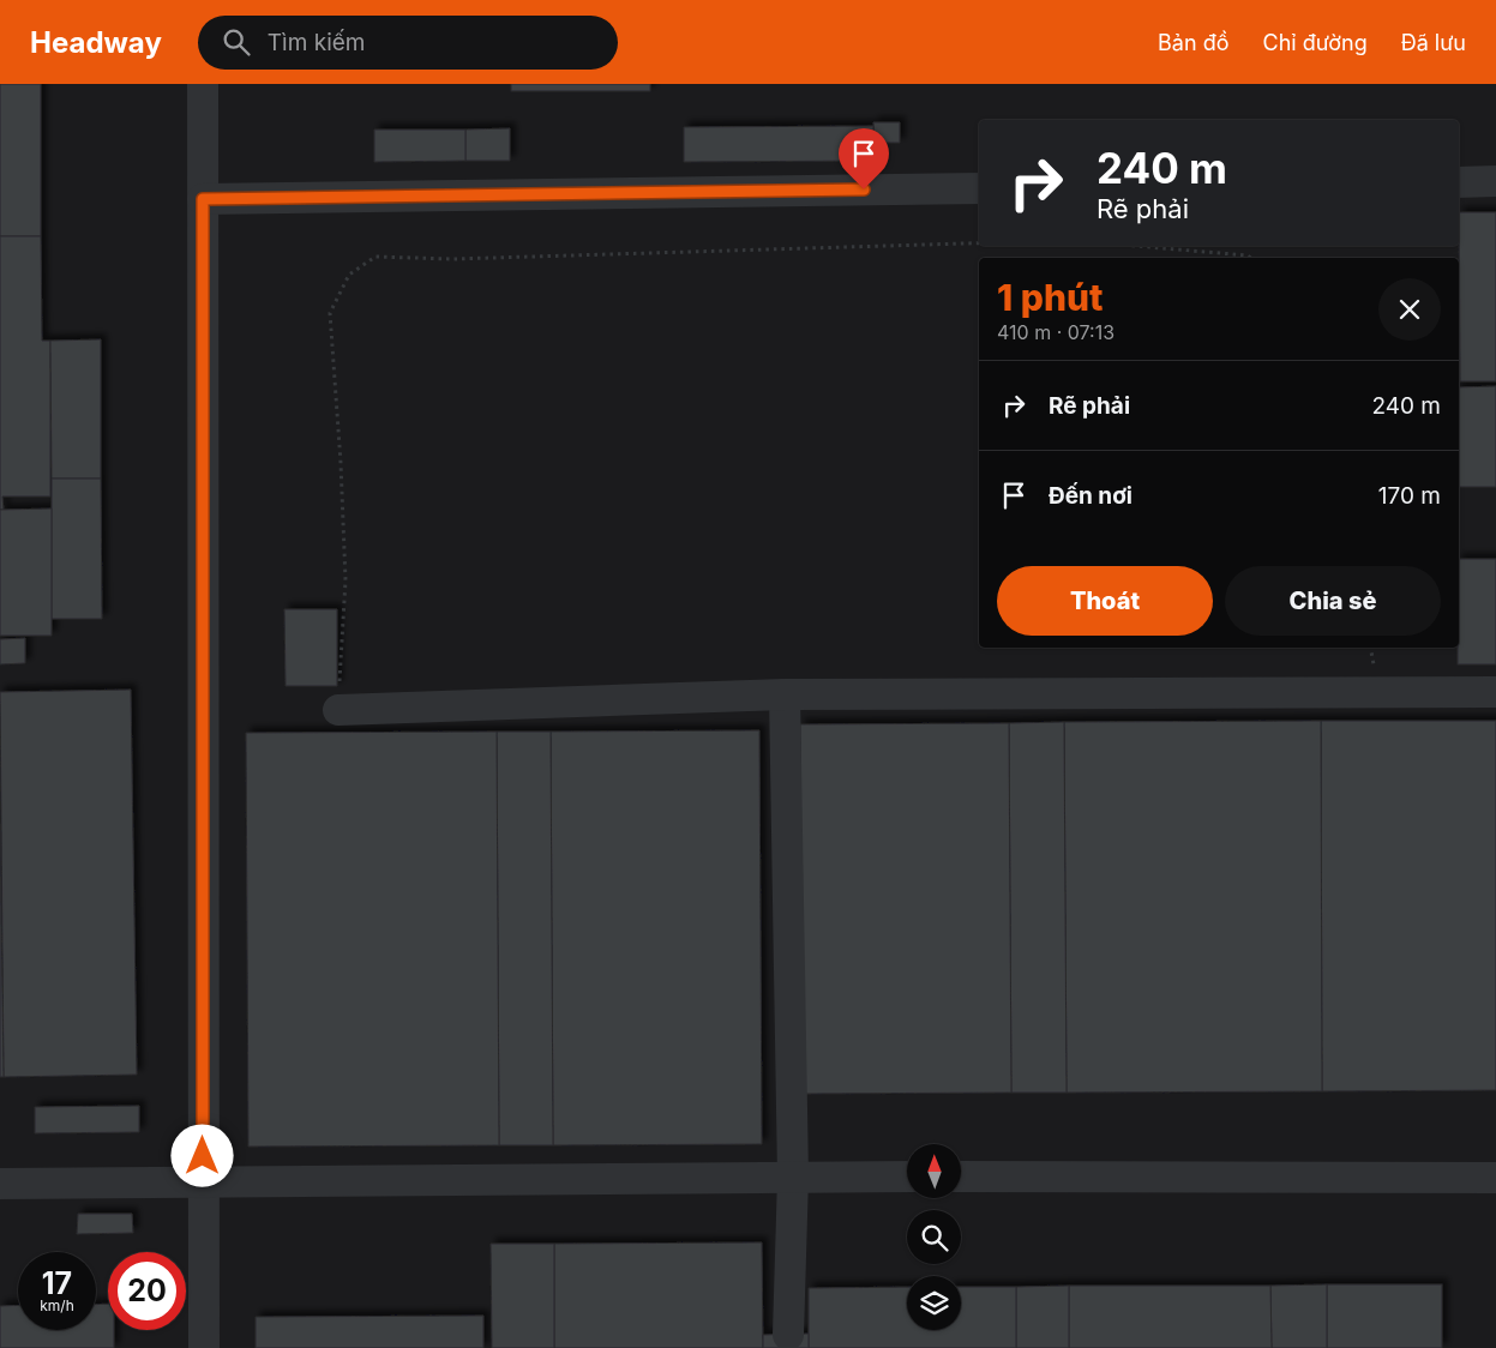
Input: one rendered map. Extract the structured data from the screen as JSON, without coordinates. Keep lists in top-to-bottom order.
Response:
{
  "north": "top",
  "page": {
    "header": "Headway",
    "search": "Tìm kiếm",
    "nav": ["Bản đồ", "Chỉ đường", "Đã lưu"],
    "turn": ["240 m", "Rẽ phải"],
    "heading": ["1 phút", "410 m · 07:13"],
    "list": [
      {
        "name": "Rẽ phải",
        "value": "240 m"
      },
      {
        "name": "Đến nơi",
        "value": "170 m"
      }
    ],
    "buttons": ["Thoát", "Chia sẻ"],
    "speed": "17 km/h",
    "limit": "20"
  }
}
